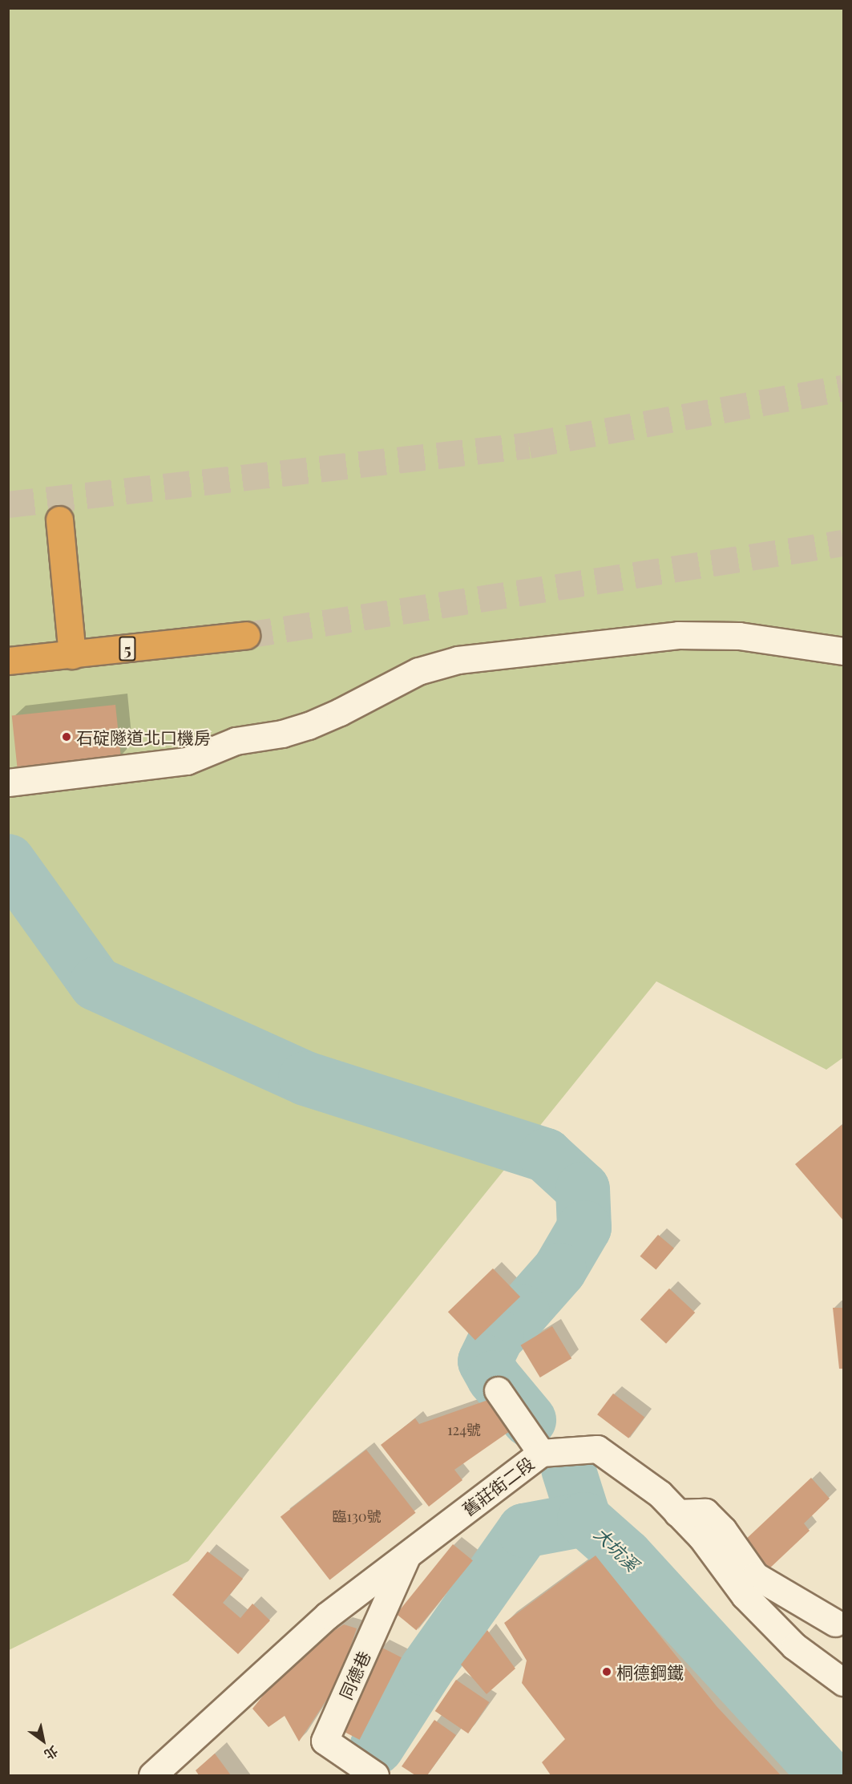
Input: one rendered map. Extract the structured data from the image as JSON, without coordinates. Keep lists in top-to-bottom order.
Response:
{
  "streets": {
    "highway": ["5"],
    "street": ["舊莊街二段", "同德巷"]
  },
  "crossings": [
    ["舊莊街二段", "同德巷"]
  ],
  "water": ["大坑溪"],
  "places": ["石碇隧道北口機房", "桐德鋼鐵"],
  "house_numbers": ["124號", "臨130號"],
  "north": "bottom right"
}
